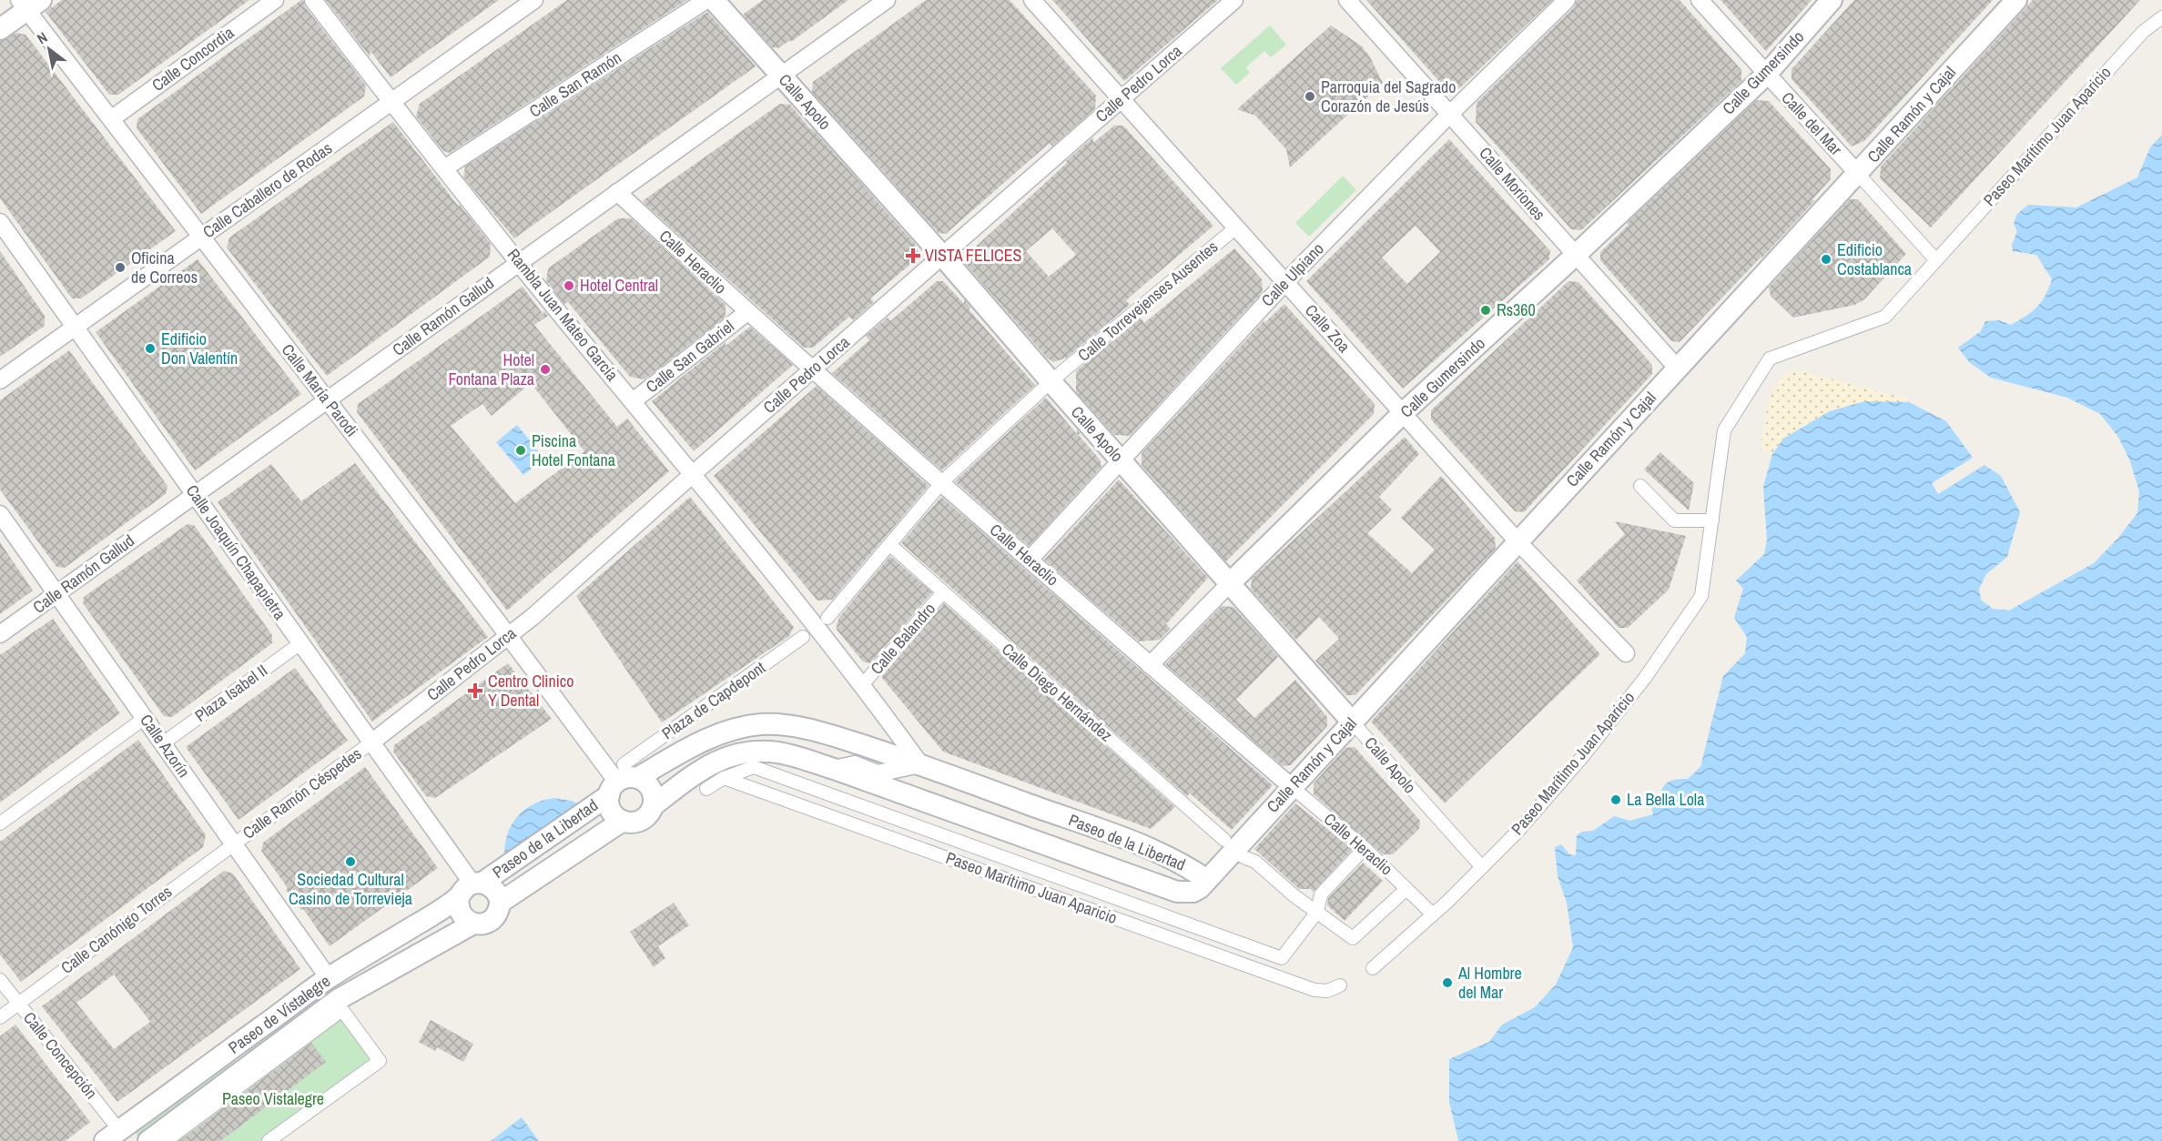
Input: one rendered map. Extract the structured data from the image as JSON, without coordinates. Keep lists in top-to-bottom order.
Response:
{
  "streets": {
    "street": [
      "Calle Concordia",
      "Calle Gumersindo",
      "Calle Pedro Lorca",
      "Calle San Ramón",
      "Calle Apolo",
      "Calle Ramón y Cajal",
      "Calle del Mar",
      "Paseo Marítimo Juan Aparicio",
      "Calle Moriones",
      "Calle Caballero de Rodas",
      "Calle Heraclio",
      "Calle Ulpiano",
      "Calle Torrevejenses Ausentes",
      "Rambla Juan Mateo García",
      "Calle Ramón Gallud",
      "Calle Zoa",
      "Calle San Gabriel",
      "Calle María Parodi",
      "Calle Joaquín Chapapietra",
      "Calle Balandro",
      "Calle Diego Hernández",
      "Plaza Isabel II",
      "Plaza de Capdepont",
      "Calle Azorín",
      "Calle Ramón Céspedes",
      "Paseo de la Libertad",
      "Calle Canónigo Torres",
      "Paseo de Vistalegre",
      "Calle Concepción"
    ]
  },
  "crossings": [
    ["Calle Concordia", "Calle María Parodi"],
    ["Calle Gumersindo", "Calle Apolo"],
    ["Calle Gumersindo", "Calle del Mar"],
    ["Calle Gumersindo", "Calle Moriones"],
    ["Calle Gumersindo", "Calle Heraclio"],
    ["Calle Gumersindo", "Calle Zoa"],
    ["Calle Pedro Lorca", "Calle Apolo"],
    ["Calle Pedro Lorca", "Calle Heraclio"],
    ["Calle Pedro Lorca", "Rambla Juan Mateo García"],
    ["Calle Pedro Lorca", "Calle Zoa"],
    ["Calle Pedro Lorca", "Calle María Parodi"],
    ["Calle Pedro Lorca", "Calle Joaquín Chapapietra"],
    ["Calle Pedro Lorca", "Calle Ramón Céspedes"],
    ["Calle San Ramón", "Rambla Juan Mateo García"],
    ["Calle Apolo", "Calle Ramón y Cajal"],
    ["Calle Apolo", "Paseo Marítimo Juan Aparicio"],
    ["Calle Apolo", "Calle Ulpiano"],
    ["Calle Apolo", "Calle Ramón Gallud"],
    ["Calle Ramón y Cajal", "Calle del Mar"],
    ["Calle Ramón y Cajal", "Calle Moriones"],
    ["Calle Ramón y Cajal", "Calle Heraclio"],
    ["Calle Ramón y Cajal", "Calle Zoa"],
    ["Calle Ramón y Cajal", "Paseo de la Libertad"],
    ["Paseo Marítimo Juan Aparicio", "Calle Heraclio"],
    ["Calle Moriones", "Calle Ulpiano"],
    ["Calle Caballero de Rodas", "Rambla Juan Mateo García"],
    ["Calle Caballero de Rodas", "Calle María Parodi"],
    ["Calle Caballero de Rodas", "Calle Joaquín Chapapietra"],
    ["Calle Heraclio", "Calle Ulpiano"],
    ["Calle Heraclio", "Calle Ramón Gallud"],
    ["Calle Heraclio", "Calle San Gabriel"],
    ["Calle Ulpiano", "Calle Zoa"],
    ["Calle Torrevejenses Ausentes", "Calle Zoa"],
    ["Rambla Juan Mateo García", "Calle Ramón Gallud"],
    ["Rambla Juan Mateo García", "Calle San Gabriel"],
    ["Rambla Juan Mateo García", "Plaza de Capdepont"],
    ["Calle Ramón Gallud", "Calle María Parodi"],
    ["Calle Ramón Gallud", "Calle Joaquín Chapapietra"],
    ["Calle Ramón Gallud", "Calle Azorín"],
    ["Calle María Parodi", "Plaza de Capdepont"],
    ["Calle María Parodi", "Paseo de la Libertad"],
    ["Calle Joaquín Chapapietra", "Plaza Isabel II"],
    ["Calle Joaquín Chapapietra", "Calle Ramón Céspedes"],
    ["Calle Joaquín Chapapietra", "Paseo de la Libertad"],
    ["Calle Joaquín Chapapietra", "Paseo de Vistalegre"],
    ["Calle Balandro", "Calle Diego Hernández"],
    ["Plaza Isabel II", "Calle Azorín"],
    ["Plaza de Capdepont", "Paseo de la Libertad"],
    ["Calle Azorín", "Calle Ramón Céspedes"],
    ["Calle Azorín", "Calle Canónigo Torres"],
    ["Calle Azorín", "Paseo de Vistalegre"],
    ["Calle Ramón Céspedes", "Calle Canónigo Torres"],
    ["Paseo de la Libertad", "Paseo de Vistalegre"],
    ["Calle Canónigo Torres", "Calle Concepción"],
    ["Paseo de Vistalegre", "Calle Concepción"]
  ],
  "parks": ["Paseo Vistalegre"],
  "places": {
    "other": [
      "Parroquia del Sagrado Corazón de Jesús",
      "Edificio Costablanca",
      "Oficina de Correos",
      "Hotel Central",
      "Rs360",
      "Edificio Don Valentín",
      "Hotel Fontana Plaza",
      "Piscina Hotel Fontana",
      "La Bella Lola",
      "Sociedad Cultural Casino de Torrevieja",
      "Al Hombre del Mar"
    ],
    "health": ["VISTA FELICES", "Centro Clinico Y Dental"]
  },
  "north": "top left"
}
